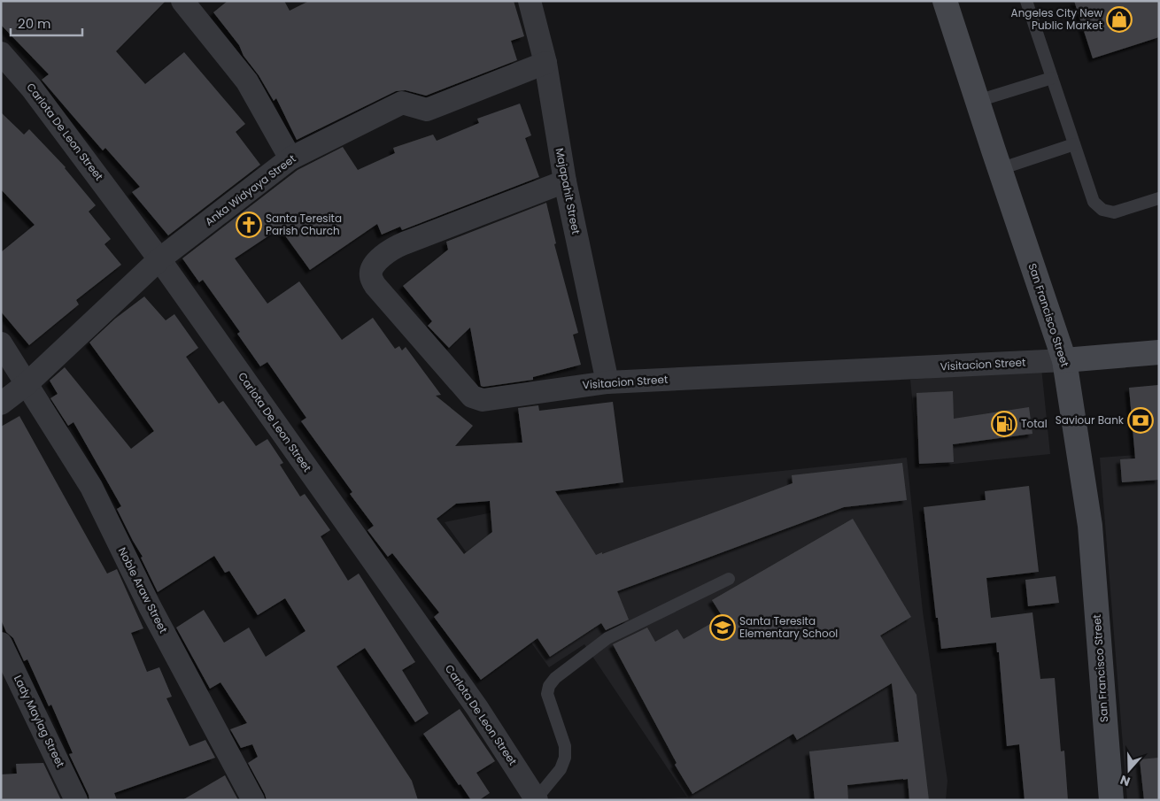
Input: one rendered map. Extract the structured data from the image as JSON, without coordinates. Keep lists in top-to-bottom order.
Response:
{
  "streets": {
    "street": [
      "Carlota De Leon Street",
      "Anka Widyaya Street",
      "Majapahit Street",
      "San Francisco Street",
      "Visitacion Street",
      "Noble Araw Street",
      "Lady Maylag Street"
    ]
  },
  "crossings": [
    ["Carlota De Leon Street", "Anka Widyaya Street"],
    ["Anka Widyaya Street", "Majapahit Street"],
    ["Anka Widyaya Street", "Noble Araw Street"],
    ["Majapahit Street", "Visitacion Street"],
    ["San Francisco Street", "Visitacion Street"]
  ],
  "places": {
    "shop": ["Angeles City New Public Market"],
    "church": ["Santa Teresita Parish Church"],
    "bank": ["Saviour Bank"],
    "fuel station": ["Total"],
    "school or university": ["Santa Teresita Elementary School"]
  },
  "scale_bar": "20 m",
  "north": "bottom"
}
